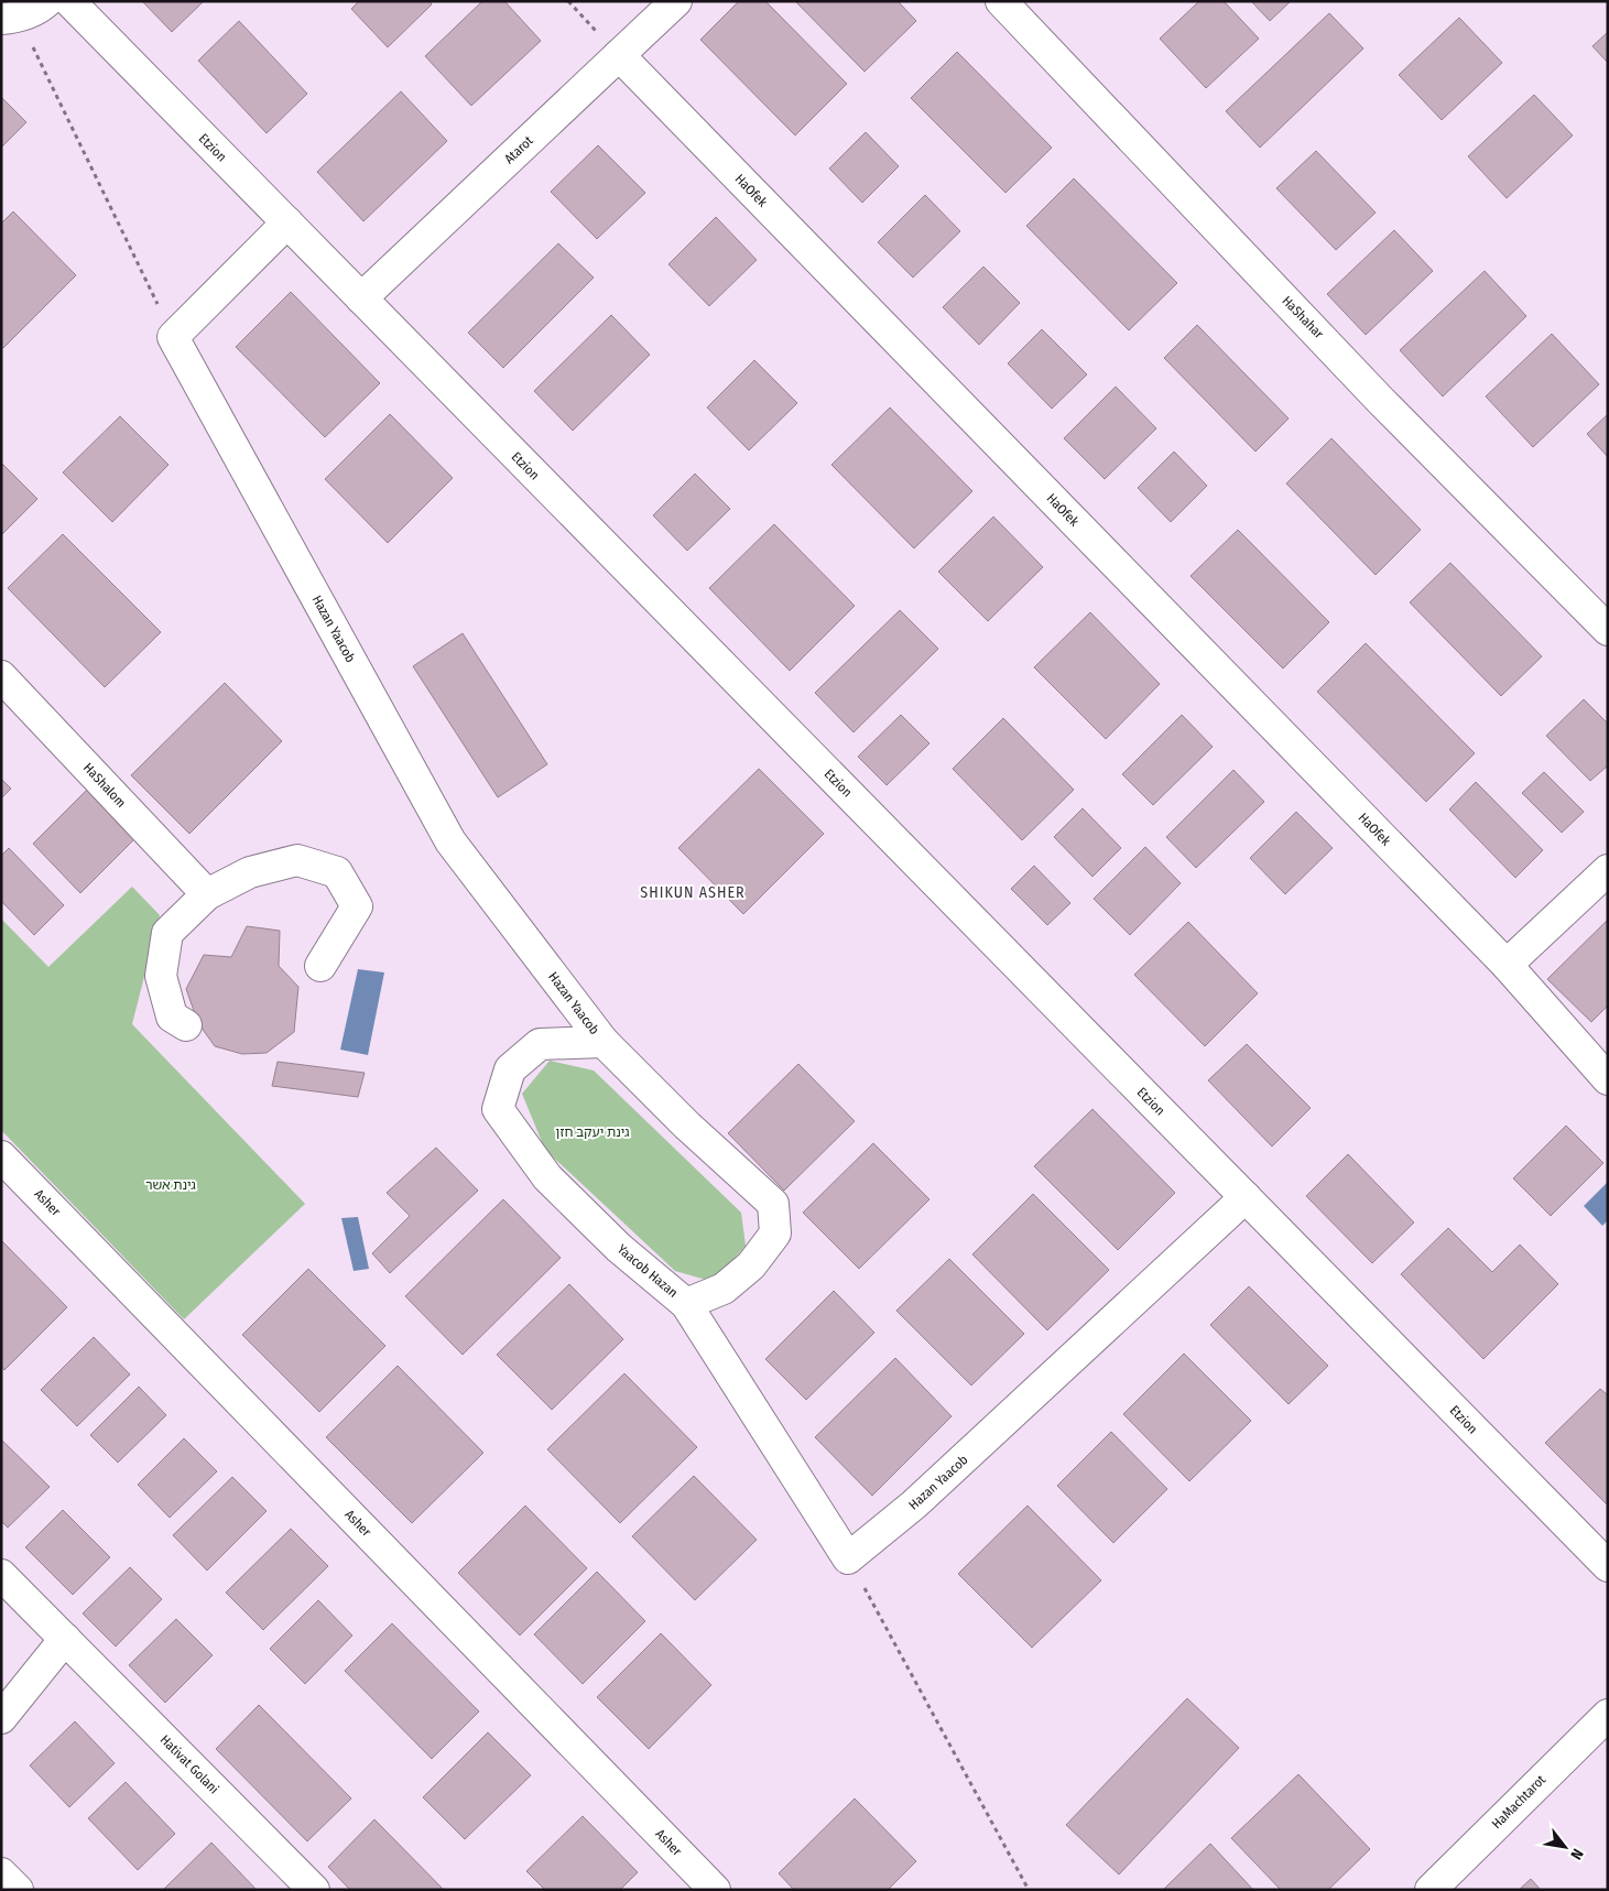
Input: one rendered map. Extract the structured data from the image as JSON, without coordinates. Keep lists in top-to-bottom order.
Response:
{
  "streets": {
    "street": [
      "Etzion",
      "Atarot",
      "HaOfek",
      "HaShahar",
      "Hazan Yaacob",
      "HaShalom",
      "Asher",
      "Yaacob Hazan",
      "Hativat Golani",
      "HaMachtarot"
    ]
  },
  "crossings": [
    ["Etzion", "Atarot"],
    ["Etzion", "Hazan Yaacob"],
    ["Atarot", "HaOfek"],
    ["Hazan Yaacob", "Yaacob Hazan"]
  ],
  "districts": ["SHIKUN ASHER"],
  "parks": ["גינת יעקב חזן", "גינת אשר"],
  "north": "bottom right"
}
